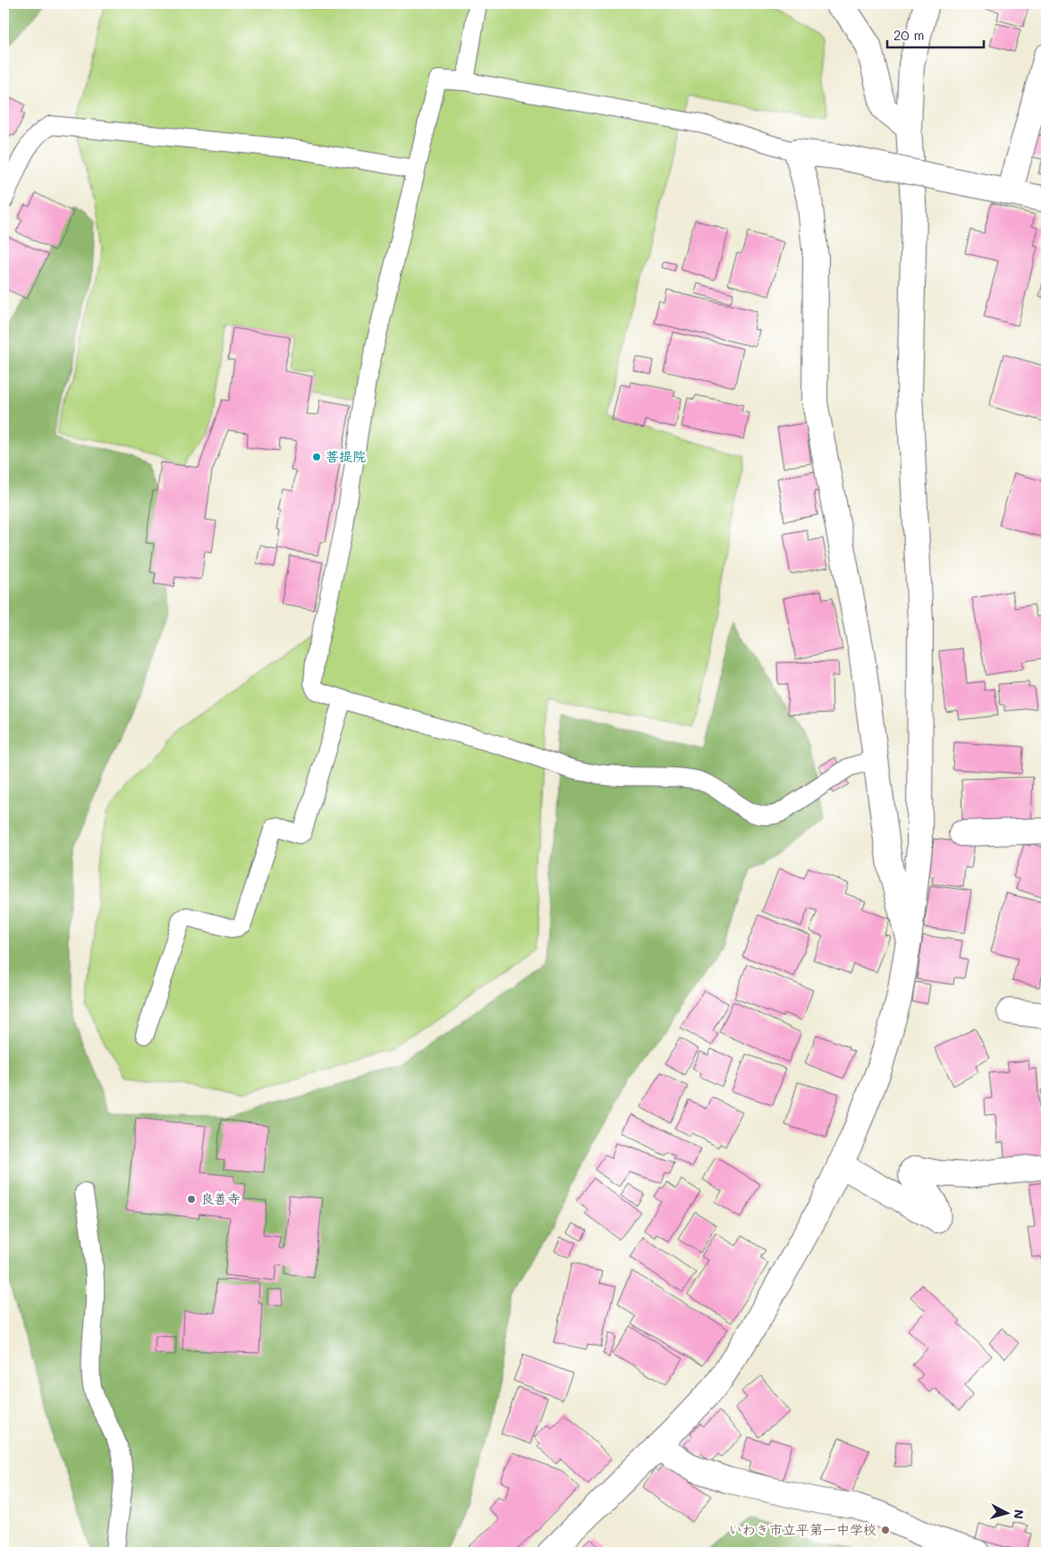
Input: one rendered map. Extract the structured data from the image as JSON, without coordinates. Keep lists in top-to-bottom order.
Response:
{
  "places": ["菩提院", "良善寺", "いわき市立平第一中学校"],
  "scale_bar": "20 m",
  "north": "right"
}
